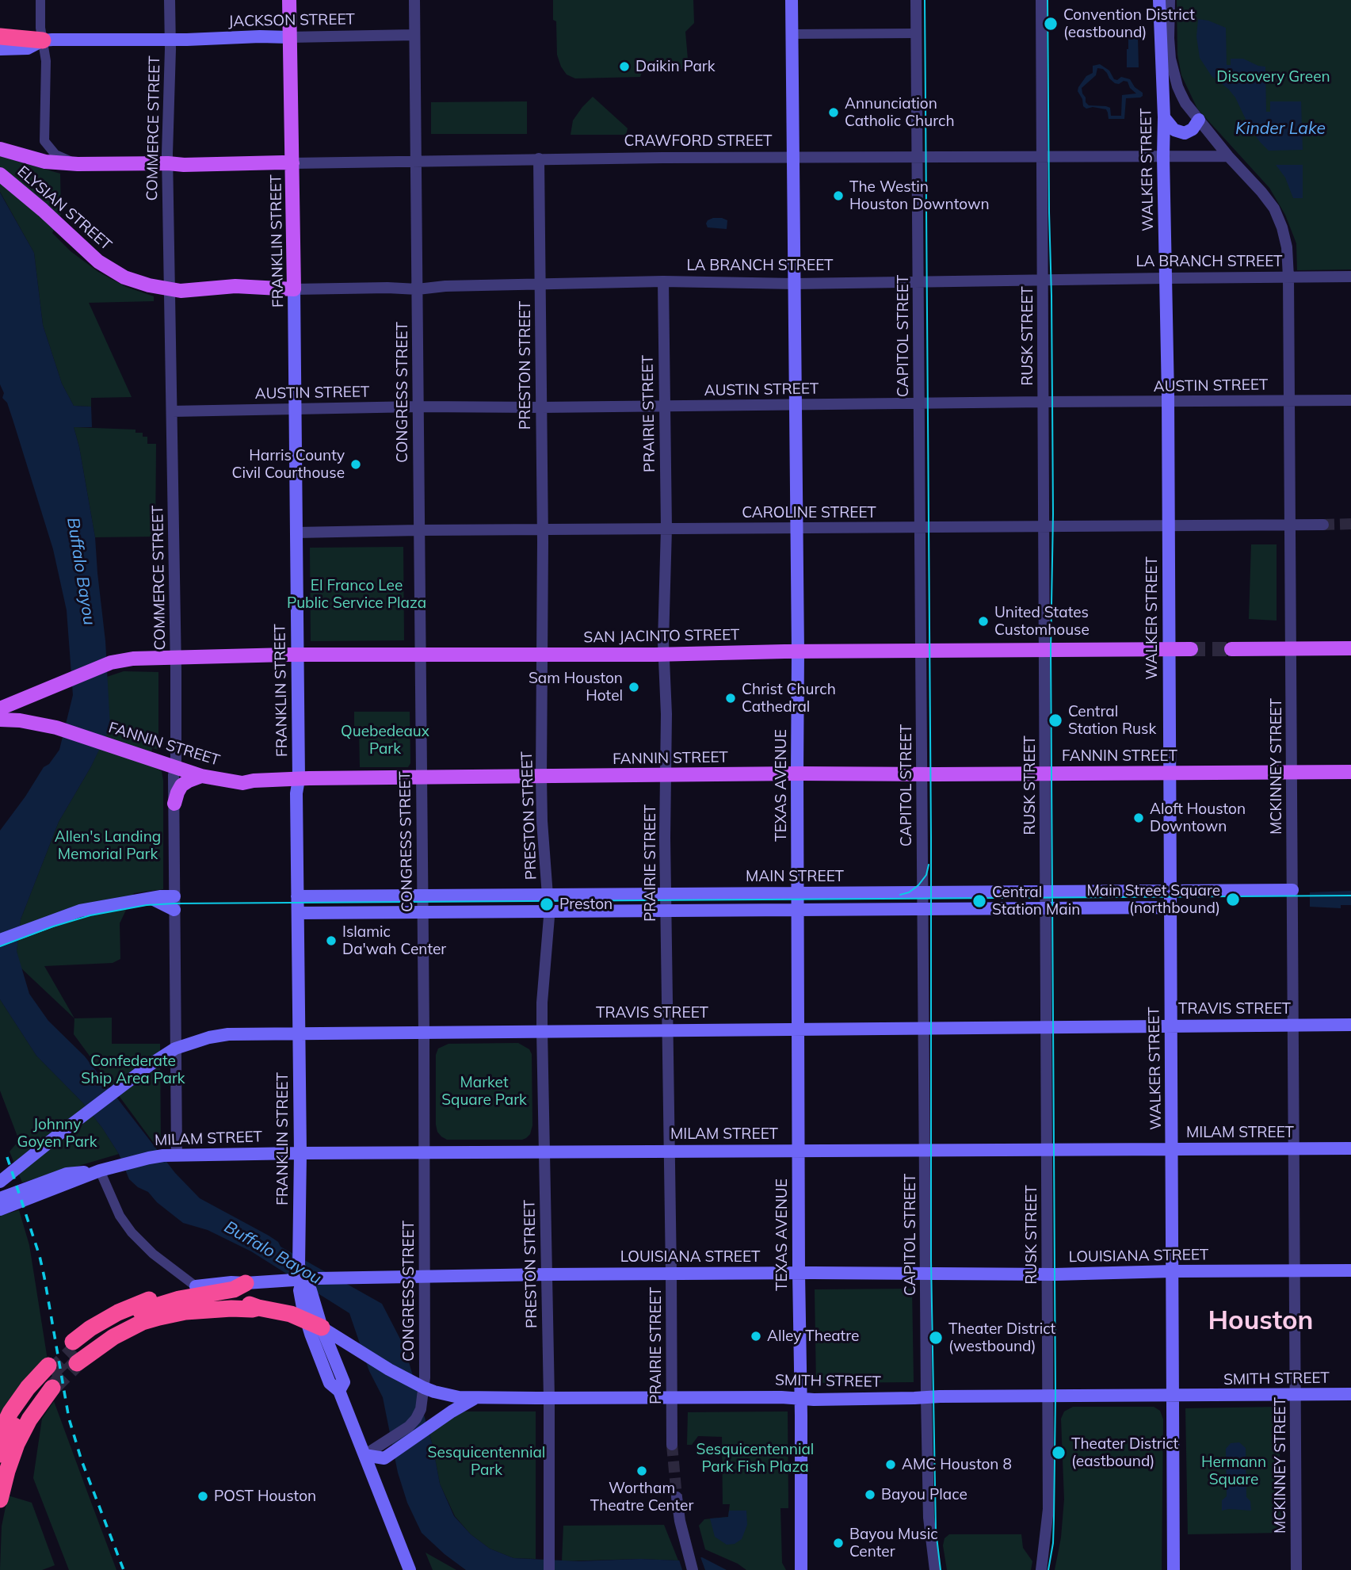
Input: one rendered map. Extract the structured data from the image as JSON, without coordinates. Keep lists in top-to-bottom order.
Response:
{
  "streets": {
    "main road": [
      "JACKSON STREET",
      "CRAWFORD STREET",
      "WALKER STREET",
      "ELYSIAN STREET",
      "FRANKLIN STREET",
      "LA BRANCH STREET",
      "SAN JACINTO STREET",
      "FANNIN STREET",
      "TEXAS AVENUE",
      "MAIN STREET",
      "TRAVIS STREET",
      "MILAM STREET",
      "LOUISIANA STREET",
      "SMITH STREET"
    ],
    "street": [
      "COMMERCE STREET",
      "CAPITOL STREET",
      "RUSK STREET",
      "PRESTON STREET",
      "AUSTIN STREET",
      "CONGRESS STREET",
      "PRAIRIE STREET",
      "CAROLINE STREET",
      "MCKINNEY STREET"
    ]
  },
  "crossings": [
    ["JACKSON STREET", "COMMERCE STREET"],
    ["JACKSON STREET", "ELYSIAN STREET"],
    ["JACKSON STREET", "FRANKLIN STREET"],
    ["JACKSON STREET", "CONGRESS STREET"],
    ["COMMERCE STREET", "CRAWFORD STREET"],
    ["COMMERCE STREET", "ELYSIAN STREET"],
    ["COMMERCE STREET", "LA BRANCH STREET"],
    ["COMMERCE STREET", "AUSTIN STREET"],
    ["COMMERCE STREET", "SAN JACINTO STREET"],
    ["COMMERCE STREET", "FANNIN STREET"],
    ["COMMERCE STREET", "TRAVIS STREET"],
    ["COMMERCE STREET", "MILAM STREET"],
    ["CRAWFORD STREET", "WALKER STREET"],
    ["CRAWFORD STREET", "ELYSIAN STREET"],
    ["CRAWFORD STREET", "FRANKLIN STREET"],
    ["CRAWFORD STREET", "CAPITOL STREET"],
    ["CRAWFORD STREET", "RUSK STREET"],
    ["CRAWFORD STREET", "PRESTON STREET"],
    ["CRAWFORD STREET", "CONGRESS STREET"],
    ["CRAWFORD STREET", "MCKINNEY STREET"],
    ["CRAWFORD STREET", "TEXAS AVENUE"],
    ["WALKER STREET", "LA BRANCH STREET"],
    ["WALKER STREET", "AUSTIN STREET"],
    ["WALKER STREET", "CAROLINE STREET"],
    ["WALKER STREET", "SAN JACINTO STREET"],
    ["WALKER STREET", "FANNIN STREET"],
    ["WALKER STREET", "MCKINNEY STREET"],
    ["WALKER STREET", "MAIN STREET"],
    ["WALKER STREET", "TRAVIS STREET"],
    ["WALKER STREET", "MILAM STREET"],
    ["WALKER STREET", "LOUISIANA STREET"],
    ["WALKER STREET", "SMITH STREET"],
    ["ELYSIAN STREET", "LA BRANCH STREET"],
    ["FRANKLIN STREET", "LA BRANCH STREET"],
    ["FRANKLIN STREET", "AUSTIN STREET"],
    ["FRANKLIN STREET", "CAROLINE STREET"],
    ["FRANKLIN STREET", "SAN JACINTO STREET"],
    ["FRANKLIN STREET", "FANNIN STREET"],
    ["FRANKLIN STREET", "MAIN STREET"],
    ["FRANKLIN STREET", "TRAVIS STREET"],
    ["FRANKLIN STREET", "MILAM STREET"],
    ["FRANKLIN STREET", "LOUISIANA STREET"],
    ["FRANKLIN STREET", "SMITH STREET"],
    ["LA BRANCH STREET", "CAPITOL STREET"],
    ["LA BRANCH STREET", "RUSK STREET"],
    ["LA BRANCH STREET", "PRESTON STREET"],
    ["LA BRANCH STREET", "CONGRESS STREET"],
    ["LA BRANCH STREET", "PRAIRIE STREET"],
    ["LA BRANCH STREET", "MCKINNEY STREET"],
    ["LA BRANCH STREET", "TEXAS AVENUE"],
    ["CAPITOL STREET", "AUSTIN STREET"],
    ["CAPITOL STREET", "CAROLINE STREET"],
    ["CAPITOL STREET", "SAN JACINTO STREET"],
    ["CAPITOL STREET", "FANNIN STREET"],
    ["CAPITOL STREET", "MAIN STREET"],
    ["CAPITOL STREET", "TRAVIS STREET"],
    ["CAPITOL STREET", "MILAM STREET"],
    ["CAPITOL STREET", "LOUISIANA STREET"],
    ["CAPITOL STREET", "SMITH STREET"],
    ["RUSK STREET", "AUSTIN STREET"],
    ["RUSK STREET", "CAROLINE STREET"],
    ["RUSK STREET", "SAN JACINTO STREET"],
    ["RUSK STREET", "FANNIN STREET"],
    ["RUSK STREET", "MAIN STREET"],
    ["RUSK STREET", "TRAVIS STREET"],
    ["RUSK STREET", "MILAM STREET"],
    ["RUSK STREET", "LOUISIANA STREET"],
    ["RUSK STREET", "SMITH STREET"],
    ["PRESTON STREET", "AUSTIN STREET"],
    ["PRESTON STREET", "CAROLINE STREET"],
    ["PRESTON STREET", "SAN JACINTO STREET"],
    ["PRESTON STREET", "FANNIN STREET"],
    ["PRESTON STREET", "MAIN STREET"],
    ["PRESTON STREET", "TRAVIS STREET"],
    ["PRESTON STREET", "MILAM STREET"],
    ["PRESTON STREET", "LOUISIANA STREET"],
    ["PRESTON STREET", "SMITH STREET"],
    ["AUSTIN STREET", "CONGRESS STREET"],
    ["AUSTIN STREET", "PRAIRIE STREET"],
    ["AUSTIN STREET", "MCKINNEY STREET"],
    ["AUSTIN STREET", "TEXAS AVENUE"],
    ["CONGRESS STREET", "CAROLINE STREET"],
    ["CONGRESS STREET", "SAN JACINTO STREET"],
    ["CONGRESS STREET", "FANNIN STREET"],
    ["CONGRESS STREET", "MAIN STREET"],
    ["CONGRESS STREET", "TRAVIS STREET"],
    ["CONGRESS STREET", "MILAM STREET"],
    ["CONGRESS STREET", "LOUISIANA STREET"],
    ["CONGRESS STREET", "SMITH STREET"],
    ["PRAIRIE STREET", "CAROLINE STREET"],
    ["PRAIRIE STREET", "SAN JACINTO STREET"],
    ["PRAIRIE STREET", "FANNIN STREET"],
    ["PRAIRIE STREET", "MAIN STREET"],
    ["PRAIRIE STREET", "TRAVIS STREET"],
    ["PRAIRIE STREET", "MILAM STREET"],
    ["PRAIRIE STREET", "LOUISIANA STREET"],
    ["PRAIRIE STREET", "SMITH STREET"],
    ["CAROLINE STREET", "MCKINNEY STREET"],
    ["CAROLINE STREET", "TEXAS AVENUE"],
    ["SAN JACINTO STREET", "TEXAS AVENUE"],
    ["FANNIN STREET", "MCKINNEY STREET"],
    ["FANNIN STREET", "TEXAS AVENUE"],
    ["MCKINNEY STREET", "MAIN STREET"],
    ["MCKINNEY STREET", "TRAVIS STREET"],
    ["MCKINNEY STREET", "MILAM STREET"],
    ["MCKINNEY STREET", "LOUISIANA STREET"],
    ["MCKINNEY STREET", "SMITH STREET"],
    ["TEXAS AVENUE", "MAIN STREET"],
    ["TEXAS AVENUE", "TRAVIS STREET"],
    ["TEXAS AVENUE", "MILAM STREET"],
    ["TEXAS AVENUE", "LOUISIANA STREET"],
    ["TEXAS AVENUE", "SMITH STREET"]
  ],
  "districts": ["Houston"],
  "water": ["Kinder Lake", "Buffalo Bayou"],
  "parks": [
    "Discovery Green",
    "El Franco Lee Public Service Plaza",
    "Quebedeaux Park",
    "Allen's Landing Memorial Park",
    "Confederate Ship Area Park",
    "Market Square Park",
    "Johnny Goyen Park",
    "Sesquicentennial Park Fish Plaza",
    "Sesquicentennial Park",
    "Hermann Square"
  ],
  "places": [
    "Convention District (eastbound)",
    "Daikin Park",
    "Annunciation Catholic Church",
    "The Westin Houston Downtown",
    "Harris County Civil Courthouse",
    "United States Customhouse",
    "Sam Houston Hotel",
    "Christ Church Cathedral",
    "Central Station Rusk",
    "Aloft Houston Downtown",
    "Main Street Square (northbound)",
    "Central Station Main",
    "Preston",
    "Islamic Da'wah Center",
    "Alley Theatre",
    "Theater District (westbound)",
    "Theater District (eastbound)",
    "AMC Houston 8",
    "Wortham Theatre Center",
    "Bayou Place",
    "POST Houston",
    "Bayou Music Center"
  ]
}
